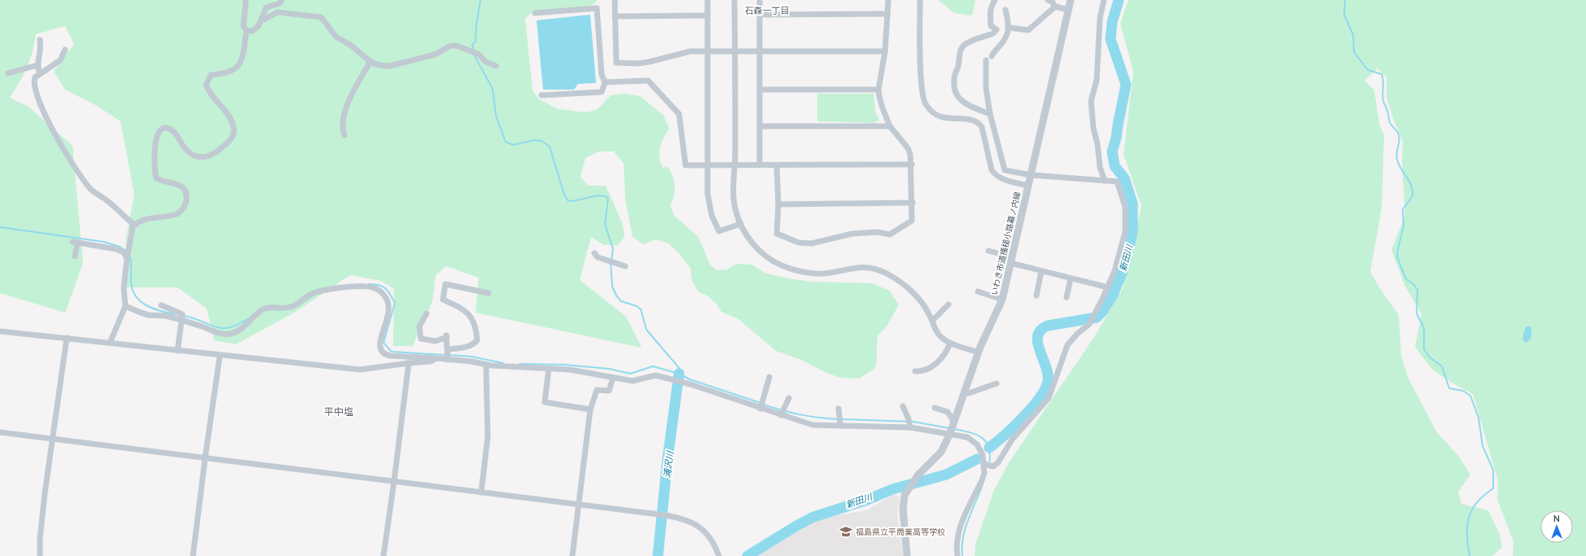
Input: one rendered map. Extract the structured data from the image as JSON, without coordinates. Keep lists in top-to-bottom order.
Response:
{
  "streets": {
    "street": ["いわき市道搔槌小路幕ノ内線"]
  },
  "districts": ["石森一丁目", "平中塩"],
  "water": ["新田川", "浦沢川"],
  "places": {
    "school or university": ["福島県立平商業高等学校"]
  },
  "north": "top"
}
